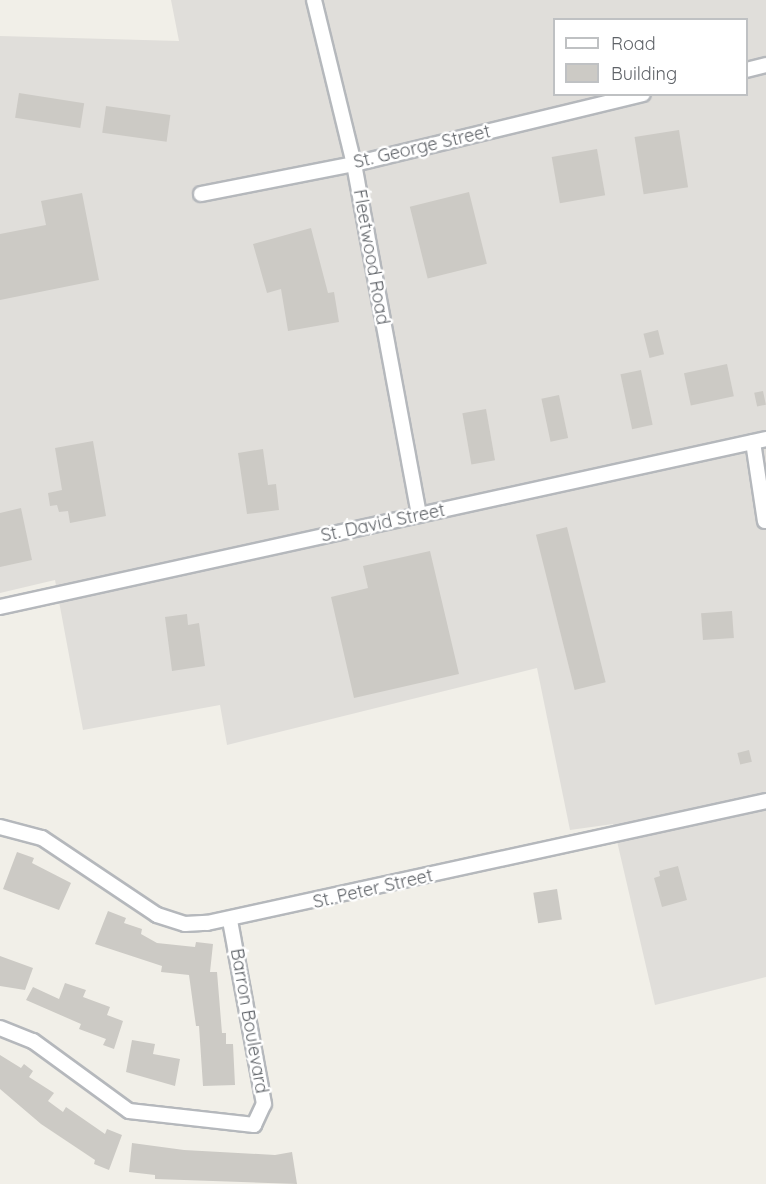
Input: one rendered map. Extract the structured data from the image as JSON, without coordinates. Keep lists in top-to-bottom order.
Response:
{
  "streets": {
    "street": [
      "St. George Street",
      "Fleetwood Road",
      "St. David Street",
      "St. Peter Street",
      "Barron Boulevard"
    ]
  },
  "crossings": [
    ["St. George Street", "Fleetwood Road"],
    ["Fleetwood Road", "St. David Street"],
    ["St. Peter Street", "Barron Boulevard"]
  ],
  "legend": ["Road", "Building"]
}
